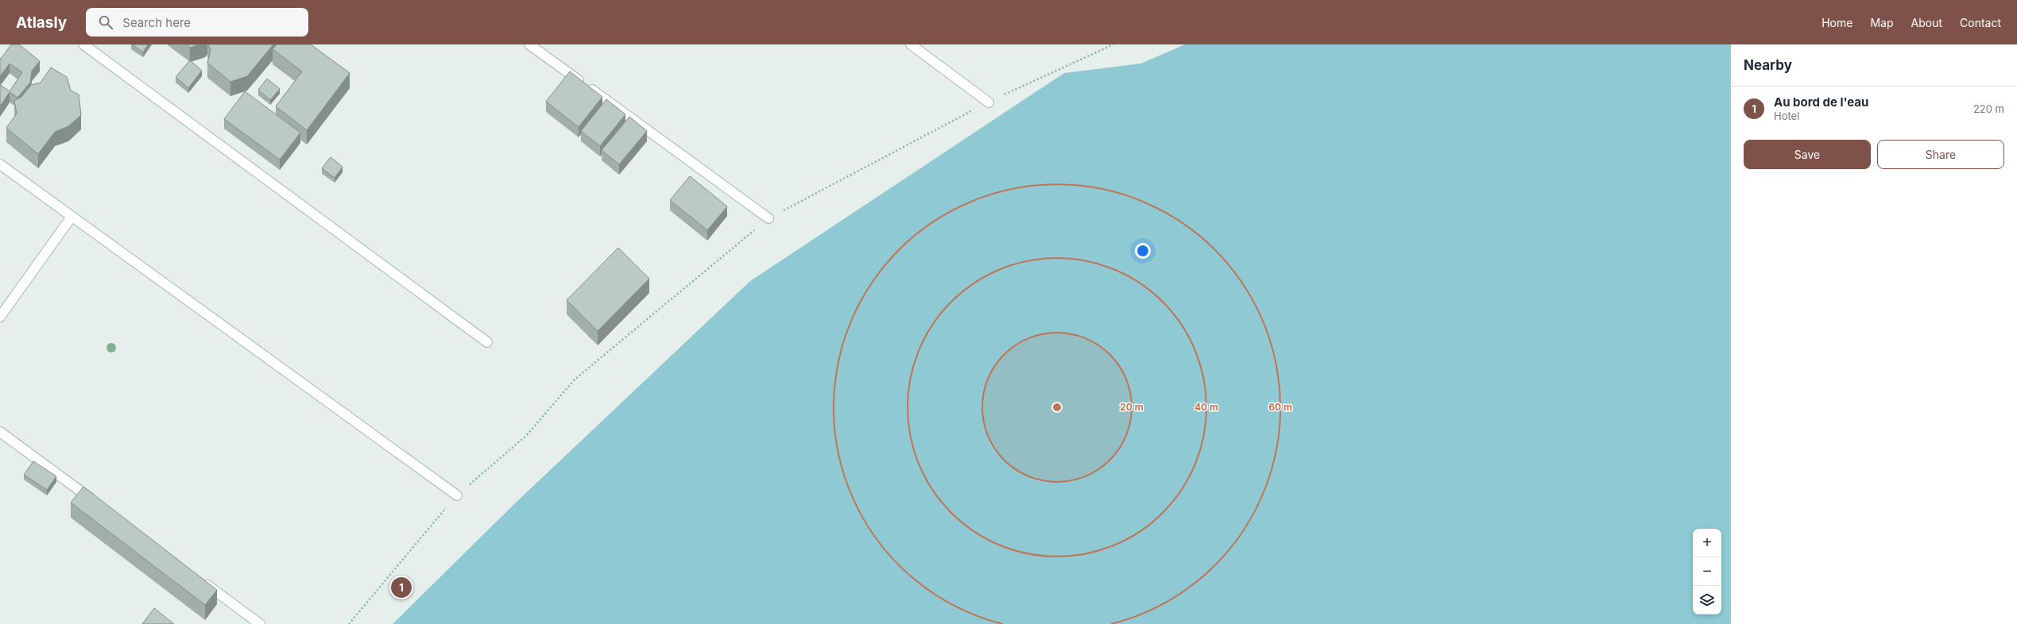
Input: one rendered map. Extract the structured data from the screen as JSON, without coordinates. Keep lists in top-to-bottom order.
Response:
{
  "page": {
    "header": "Atlasly",
    "search": "Search here",
    "nav": [
      "Home",
      "Map",
      "About",
      "Contact"
    ],
    "heading": "Nearby",
    "list": [
      {
        "mark": "1",
        "name": "Au bord de l'eau",
        "note": "Hotel",
        "value": "220 m"
      }
    ],
    "buttons": ["Save", "Share"],
    "map_buttons": ["+", "−"],
    "pins": "1"
  },
  "rings": ["20 m", "40 m", "60 m"]
}
